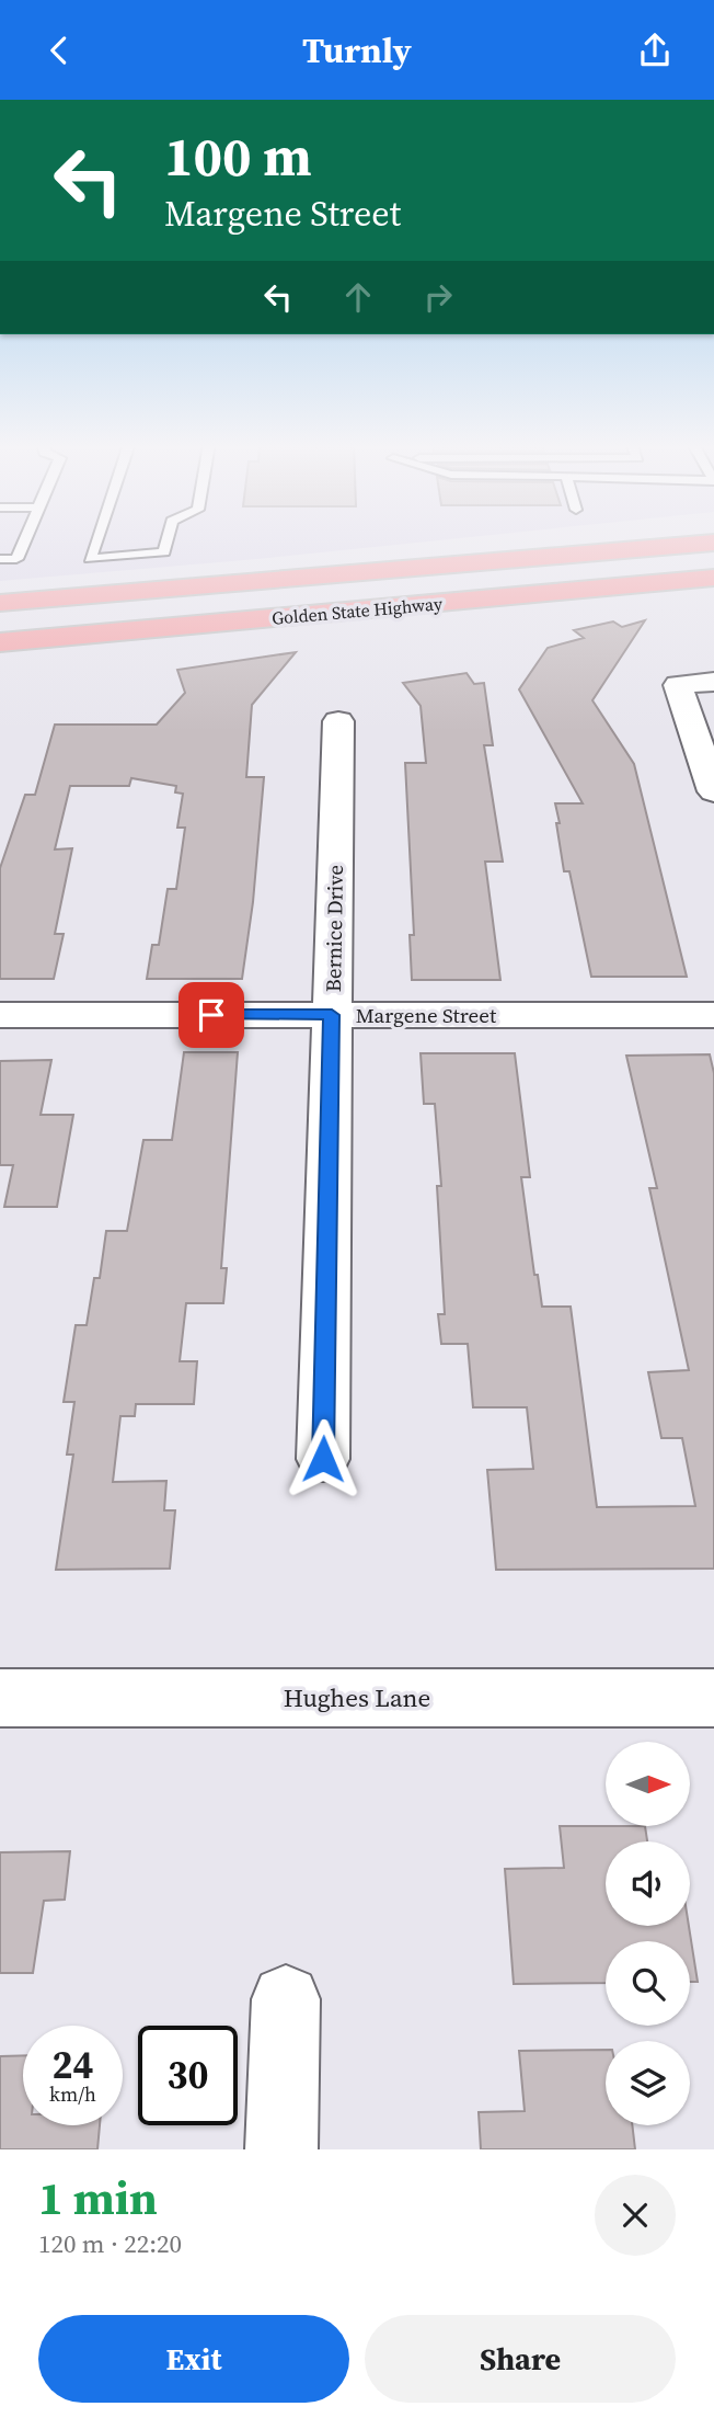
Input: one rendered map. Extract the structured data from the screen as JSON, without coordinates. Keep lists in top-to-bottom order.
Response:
{
  "streets": {
    "highway": ["Golden State Highway"],
    "street": ["Bernice Drive", "Margene Street", "Hughes Lane"]
  },
  "crossings": [
    ["Bernice Drive", "Margene Street"]
  ],
  "north": "right",
  "page": {
    "header": "Turnly",
    "turn": ["100 m", "Margene Street"],
    "speed": "24 km/h",
    "limit": "30",
    "heading": ["1 min", "120 m · 22:20"],
    "buttons": ["Exit", "Share"]
  }
}
